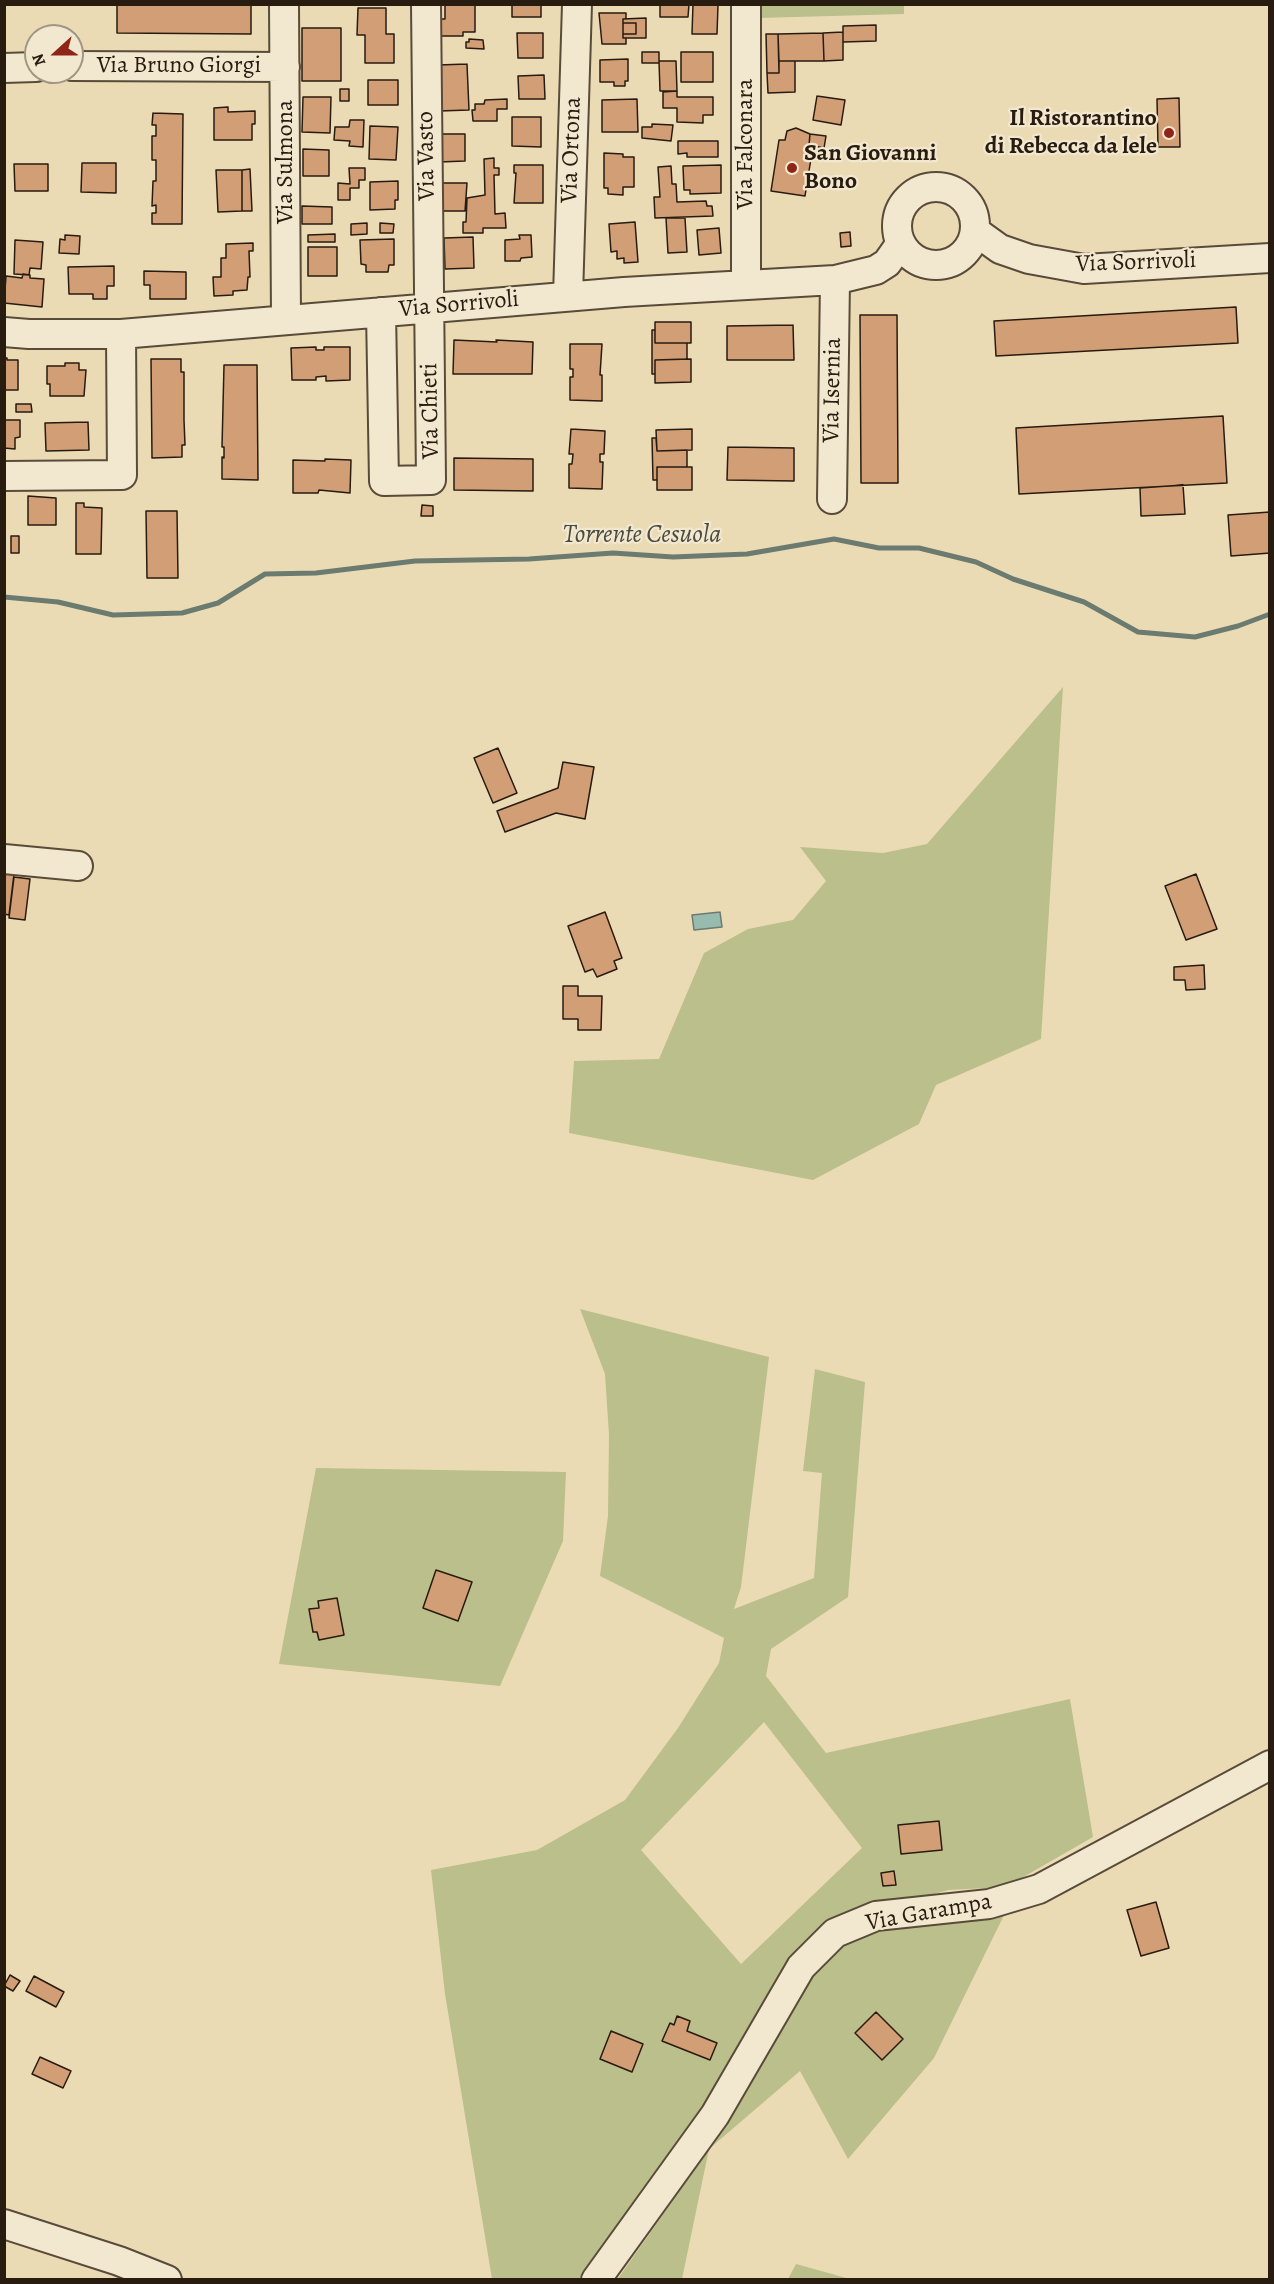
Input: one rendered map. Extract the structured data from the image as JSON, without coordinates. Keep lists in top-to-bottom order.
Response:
{
  "streets": {
    "street": [
      "Via Bruno Giorgi",
      "Via Falconara",
      "Via Ortona",
      "Via Vasto",
      "Via Sulmona",
      "Via Sorrivoli",
      "Via Isernia",
      "Via Chieti",
      "Via Garampa"
    ]
  },
  "crossings": [
    ["Via Bruno Giorgi", "Via Sulmona"],
    ["Via Falconara", "Via Sorrivoli"],
    ["Via Ortona", "Via Sorrivoli"],
    ["Via Vasto", "Via Sorrivoli"],
    ["Via Vasto", "Via Chieti"],
    ["Via Sulmona", "Via Sorrivoli"],
    ["Via Sorrivoli", "Via Isernia"],
    ["Via Sorrivoli", "Via Chieti"]
  ],
  "water": ["Torrente Cesuola"],
  "places": ["Il Ristorantino di Rebecca da lele", "San Giovanni Bono"],
  "north": "left"
}
